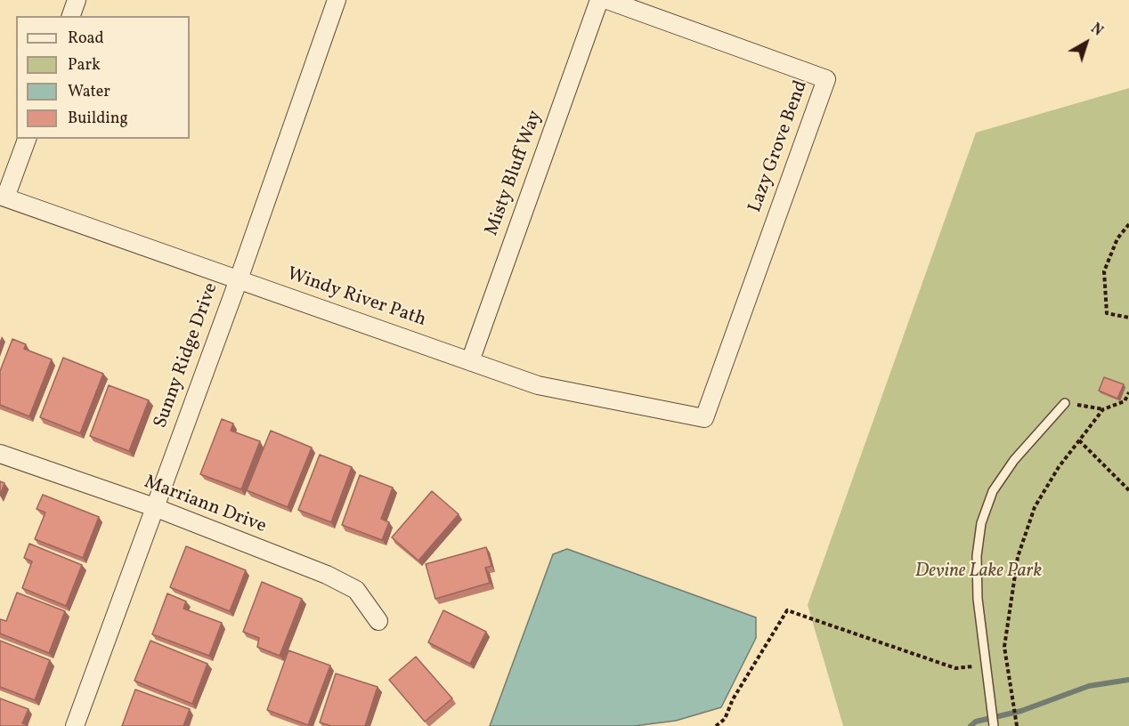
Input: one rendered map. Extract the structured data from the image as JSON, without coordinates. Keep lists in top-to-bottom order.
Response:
{
  "streets": {
    "street": [
      "Lazy Grove Bend",
      "Misty Bluff Way",
      "Windy River Path",
      "Sunny Ridge Drive",
      "Marriann Drive"
    ]
  },
  "crossings": [
    ["Lazy Grove Bend", "Windy River Path"],
    ["Misty Bluff Way", "Windy River Path"],
    ["Windy River Path", "Sunny Ridge Drive"],
    ["Sunny Ridge Drive", "Marriann Drive"]
  ],
  "parks": ["Devine Lake Park"],
  "legend": [
    "Road",
    "Park",
    "Water",
    "Building"
  ],
  "north": "top right"
}
